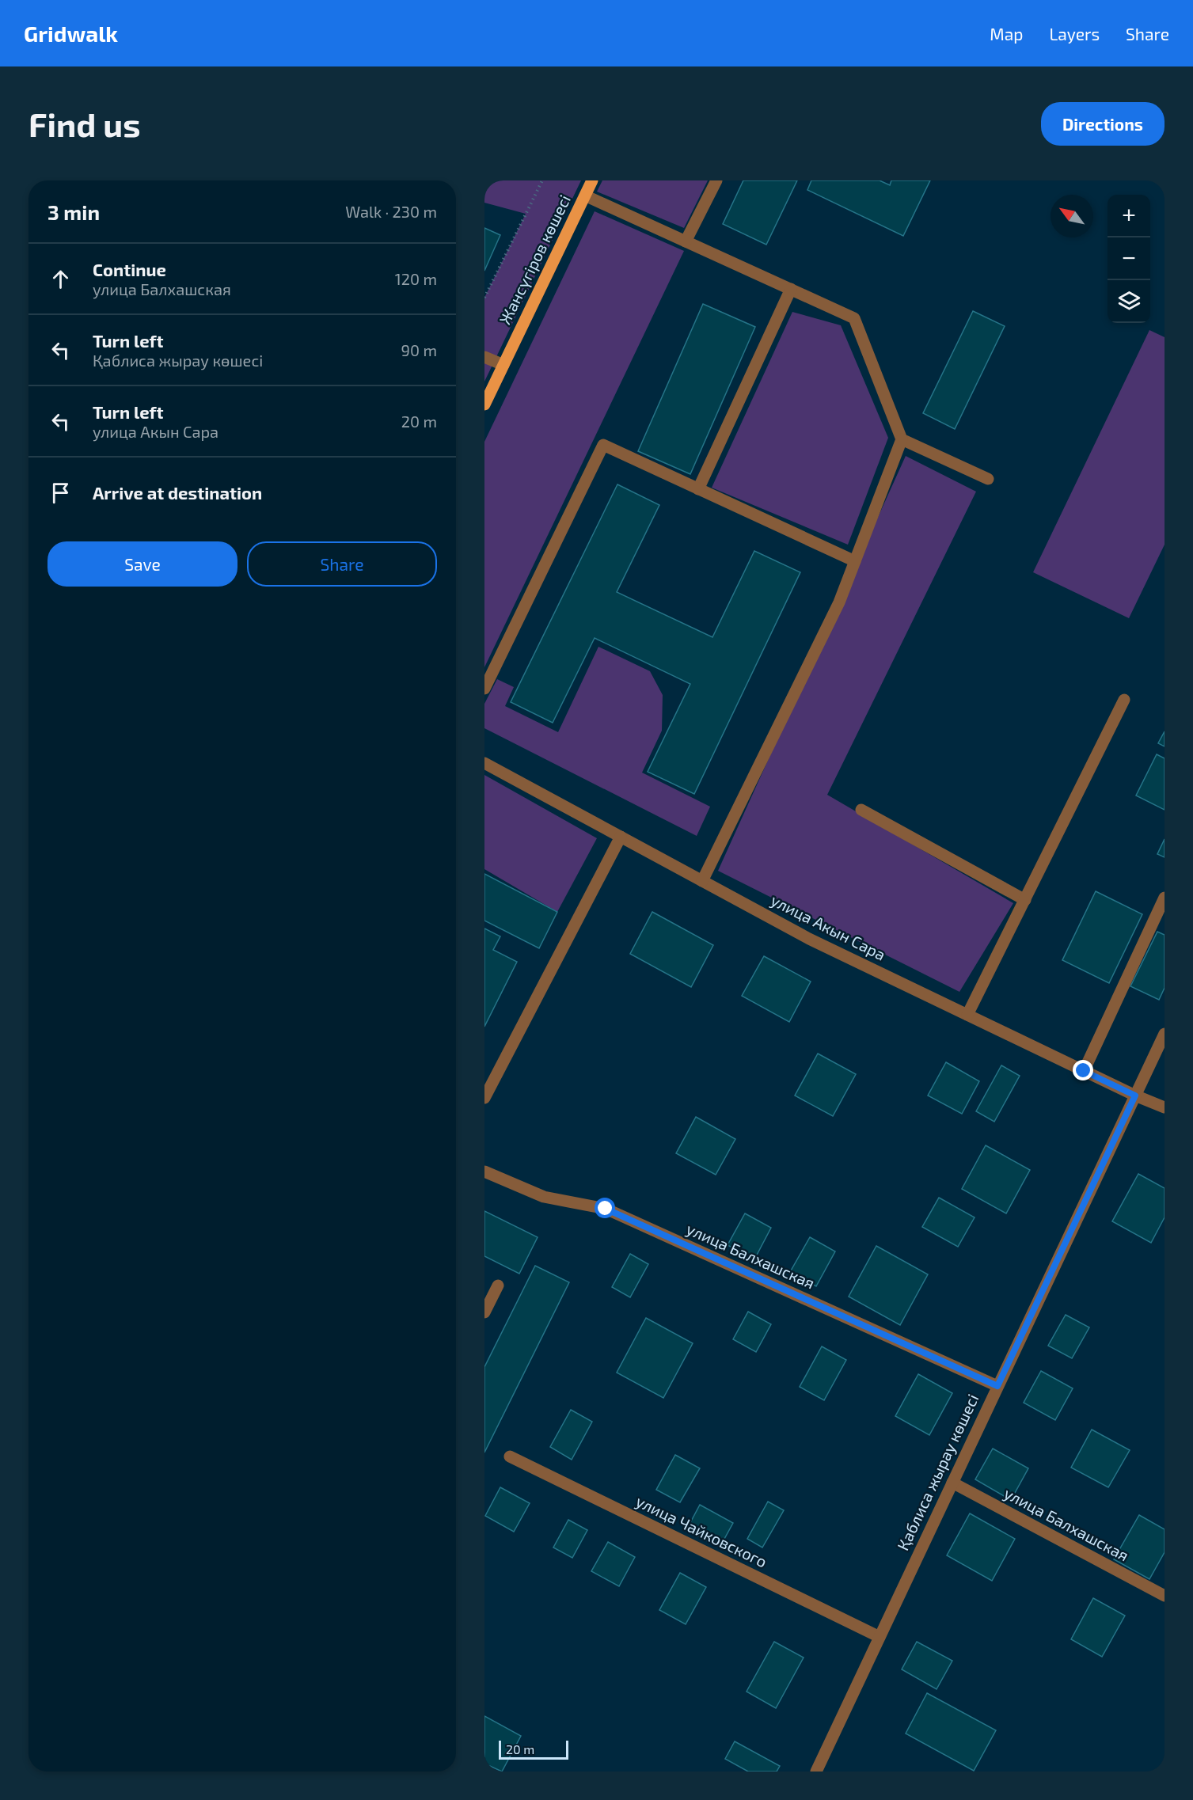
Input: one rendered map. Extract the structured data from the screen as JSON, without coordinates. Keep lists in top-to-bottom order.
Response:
{
  "streets": {
    "main road": ["Жансүгіров көшесі"],
    "street": [
      "улица Акын Сара",
      "улица Балхашская",
      "Қаблиса жырау көшесі",
      "улица Чайковского"
    ]
  },
  "crossings": [
    ["улица Акын Сара", "Қаблиса жырау көшесі"],
    ["улица Балхашская", "Қаблиса жырау көшесі"],
    ["Қаблиса жырау көшесі", "улица Чайковского"]
  ],
  "scale_bar": "20 m",
  "north": "top left",
  "page": {
    "header": "Gridwalk",
    "nav": ["Map", "Layers", "Share"],
    "buttons": [
      "Directions",
      ["Save", "Share"]
    ],
    "title": "Find us",
    "heading": ["3 min", "Walk · 230 m"],
    "map_buttons": ["+", "−"],
    "list": [
      ["Continue", "улица Балхашская", "120 m"],
      ["Turn left", "Қаблиса жырау көшесі", "90 m"],
      ["Turn left", "улица Акын Сара", "20 m"],
      "Arrive at destination"
    ],
    "scale": "20 m"
  }
}
